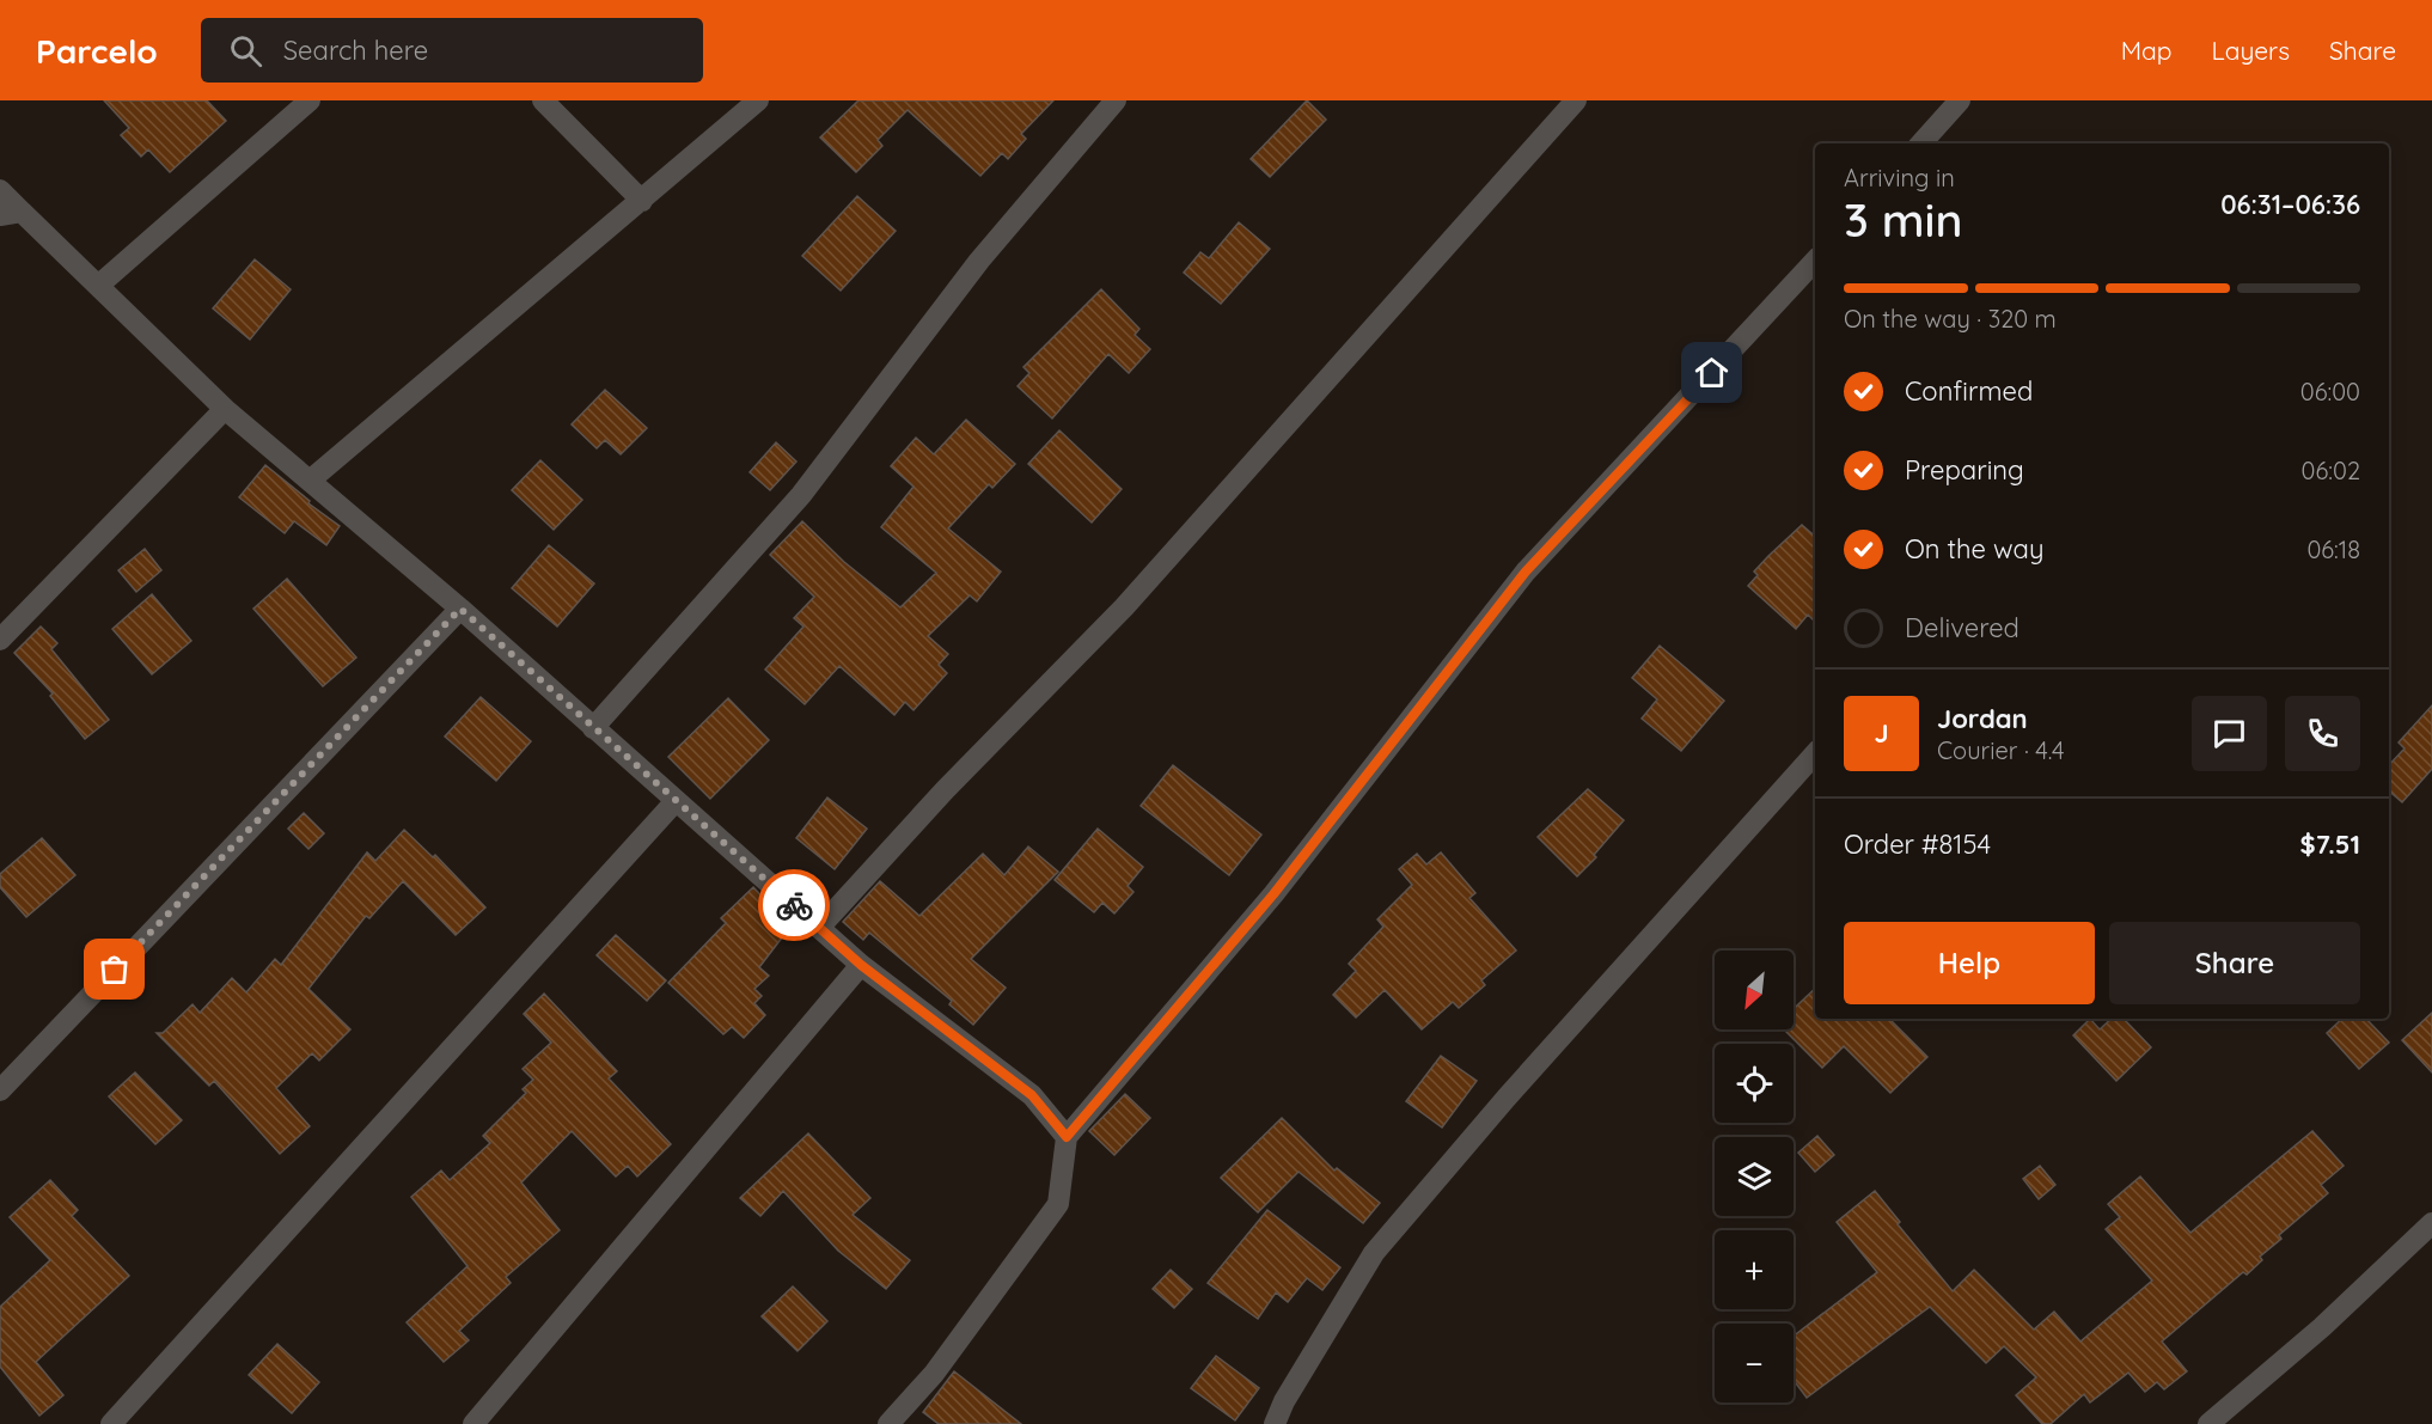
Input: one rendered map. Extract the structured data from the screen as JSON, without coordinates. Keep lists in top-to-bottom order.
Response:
{
  "north": "bottom left",
  "page": {
    "header": "Parcelo",
    "search": "Search here",
    "nav": ["Map", "Layers", "Share"],
    "heading": ["3 min", "Arriving in", "06:31–06:36"],
    "panel": [
      "Jordan",
      "Courier · 4.4",
      "Order #8154",
      "$7.51"
    ],
    "bar": "On the way · 320 m",
    "list": [
      ["Confirmed", "06:00"],
      ["Preparing", "06:02"],
      ["On the way", "06:18"],
      "Delivered"
    ],
    "round": "J",
    "buttons": ["Help", "Share"],
    "map_buttons": ["+", "−"]
  }
}
